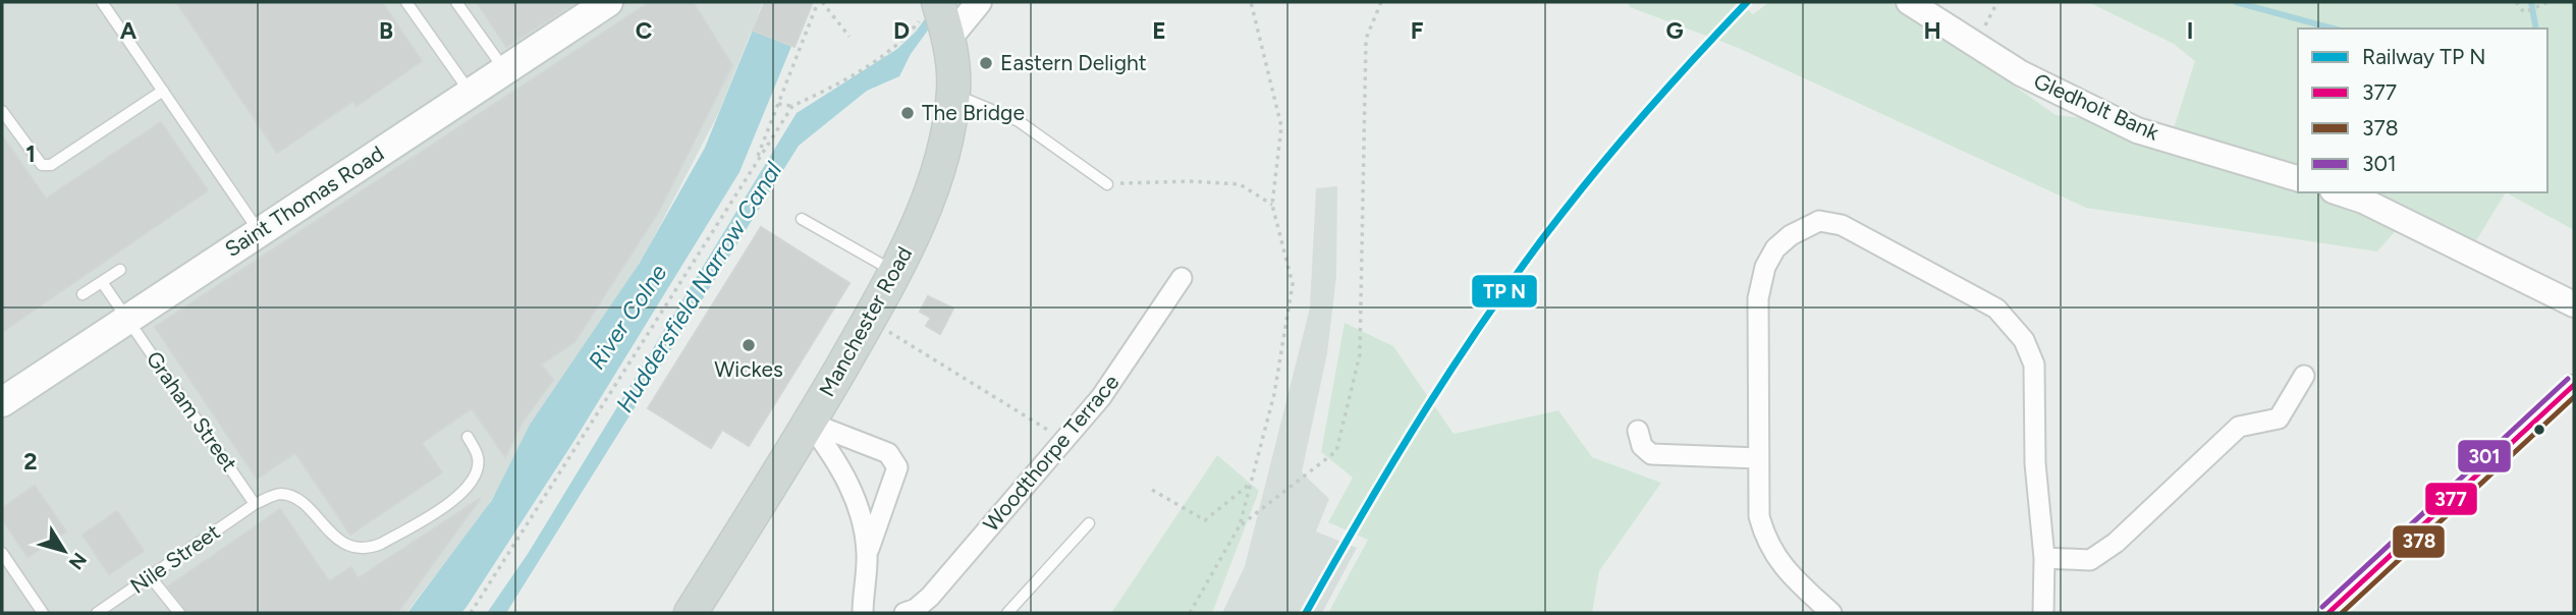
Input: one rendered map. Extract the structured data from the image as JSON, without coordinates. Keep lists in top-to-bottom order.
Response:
{
  "streets": {
    "main road": ["Saint Thomas Road", "Manchester Road"],
    "street": ["Gledholt Bank", "Woodthorpe Terrace"],
    "lane": ["Graham Street", "Nile Street"]
  },
  "crossings": [
    ["Saint Thomas Road", "Graham Street"],
    ["Graham Street", "Nile Street"]
  ],
  "water": ["Huddersfield Narrow Canal", "River Colne"],
  "places": ["Eastern Delight", "The Bridge", "Wickes"],
  "lines": ["transit line 301", "transit line 377", "transit line 378"],
  "legend": [
    "Railway TP N",
    "377",
    "378",
    "301"
  ],
  "north": "bottom right",
  "grid": {
    "columns": [
      "A",
      "B",
      "C",
      "D",
      "E",
      "F",
      "G",
      "H",
      "I"
    ],
    "rows": ["1", "2"]
  }
}
